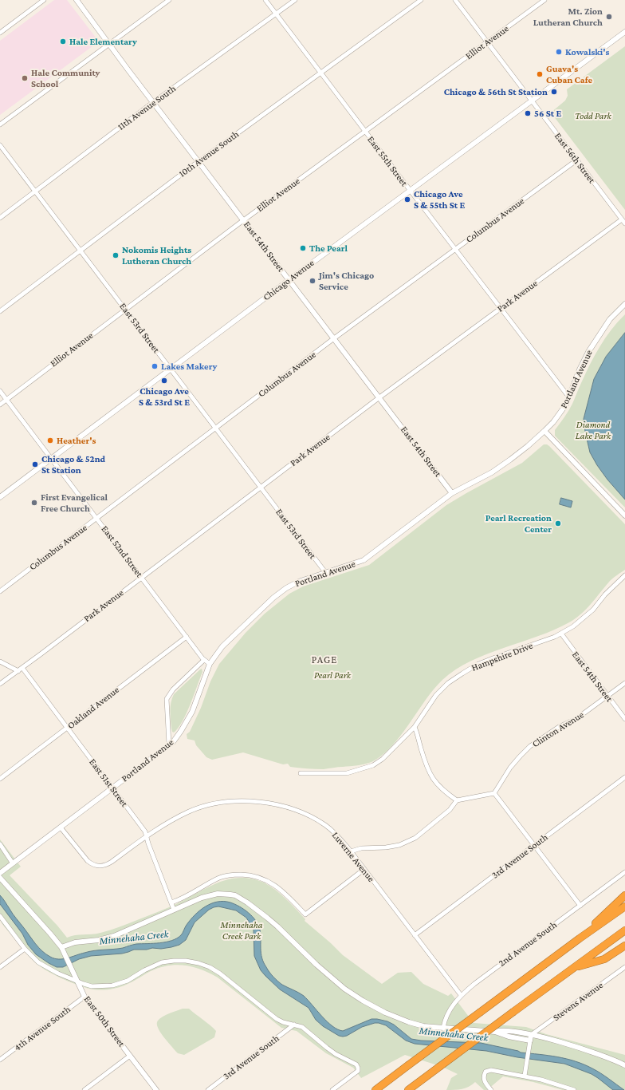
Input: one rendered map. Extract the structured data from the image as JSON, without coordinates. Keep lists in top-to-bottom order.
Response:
{
  "streets": {
    "street": [
      "Elliot Avenue",
      "11th Avenue South",
      "10th Avenue South",
      "East 56th Street",
      "East 55th Street",
      "Columbus Avenue",
      "East 54th Street",
      "Chicago Avenue",
      "Park Avenue",
      "East 53rd Street",
      "Portland Avenue",
      "East 52nd Street",
      "Hampshire Drive",
      "Oakland Avenue",
      "Clinton Avenue",
      "East 51st Street",
      "3rd Avenue South",
      "Luverne Avenue",
      "2nd Avenue South",
      "Stevens Avenue",
      "East 50th Street",
      "4th Avenue South"
    ]
  },
  "crossings": [
    ["Elliot Avenue", "East 56th Street"],
    ["Elliot Avenue", "East 55th Street"],
    ["Elliot Avenue", "East 54th Street"],
    ["Elliot Avenue", "East 53rd Street"],
    ["Elliot Avenue", "East 52nd Street"],
    ["11th Avenue South", "East 55th Street"],
    ["11th Avenue South", "East 54th Street"],
    ["11th Avenue South", "East 53rd Street"],
    ["10th Avenue South", "East 55th Street"],
    ["10th Avenue South", "East 54th Street"],
    ["10th Avenue South", "East 53rd Street"],
    ["East 56th Street", "Columbus Avenue"],
    ["East 56th Street", "Chicago Avenue"],
    ["East 56th Street", "Park Avenue"],
    ["East 55th Street", "Columbus Avenue"],
    ["East 55th Street", "Chicago Avenue"],
    ["East 55th Street", "Park Avenue"],
    ["East 55th Street", "Portland Avenue"],
    ["Columbus Avenue", "East 54th Street"],
    ["Columbus Avenue", "East 53rd Street"],
    ["Columbus Avenue", "East 52nd Street"],
    ["East 54th Street", "Chicago Avenue"],
    ["East 54th Street", "Park Avenue"],
    ["East 54th Street", "Portland Avenue"],
    ["East 54th Street", "Hampshire Drive"],
    ["East 54th Street", "Clinton Avenue"],
    ["Chicago Avenue", "East 53rd Street"],
    ["Chicago Avenue", "East 52nd Street"],
    ["Park Avenue", "East 53rd Street"],
    ["Park Avenue", "East 52nd Street"],
    ["Park Avenue", "East 51st Street"],
    ["East 53rd Street", "Portland Avenue"],
    ["Portland Avenue", "East 52nd Street"],
    ["Portland Avenue", "East 51st Street"],
    ["Portland Avenue", "Luverne Avenue"],
    ["East 52nd Street", "Oakland Avenue"],
    ["Oakland Avenue", "East 51st Street"],
    ["East 51st Street", "Luverne Avenue"],
    ["3rd Avenue South", "Luverne Avenue"],
    ["Luverne Avenue", "2nd Avenue South"],
    ["East 50th Street", "4th Avenue South"]
  ],
  "districts": ["PAGE"],
  "water": ["Minnehaha Creek"],
  "parks": [
    "Todd Park",
    "Diamond Lake Park",
    "Pearl Park",
    "Minnehaha Creek Park"
  ],
  "places": [
    "Mt. Zion Lutheran Church",
    "Hale Elementary",
    "Kowalski's",
    "Guava's Cuban Cafe",
    "Hale Community School",
    "Chicago & 56th St Station",
    "56 St E",
    "Chicago Ave S & 55th St E",
    "The Pearl",
    "Nokomis Heights Lutheran Church",
    "Jim's Chicago Service",
    "Lakes Makery",
    "Chicago Ave S & 53rd St E",
    "Heather's",
    "Chicago & 52nd St Station",
    "First Evangelical Free Church",
    "Pearl Recreation Center"
  ]
}
